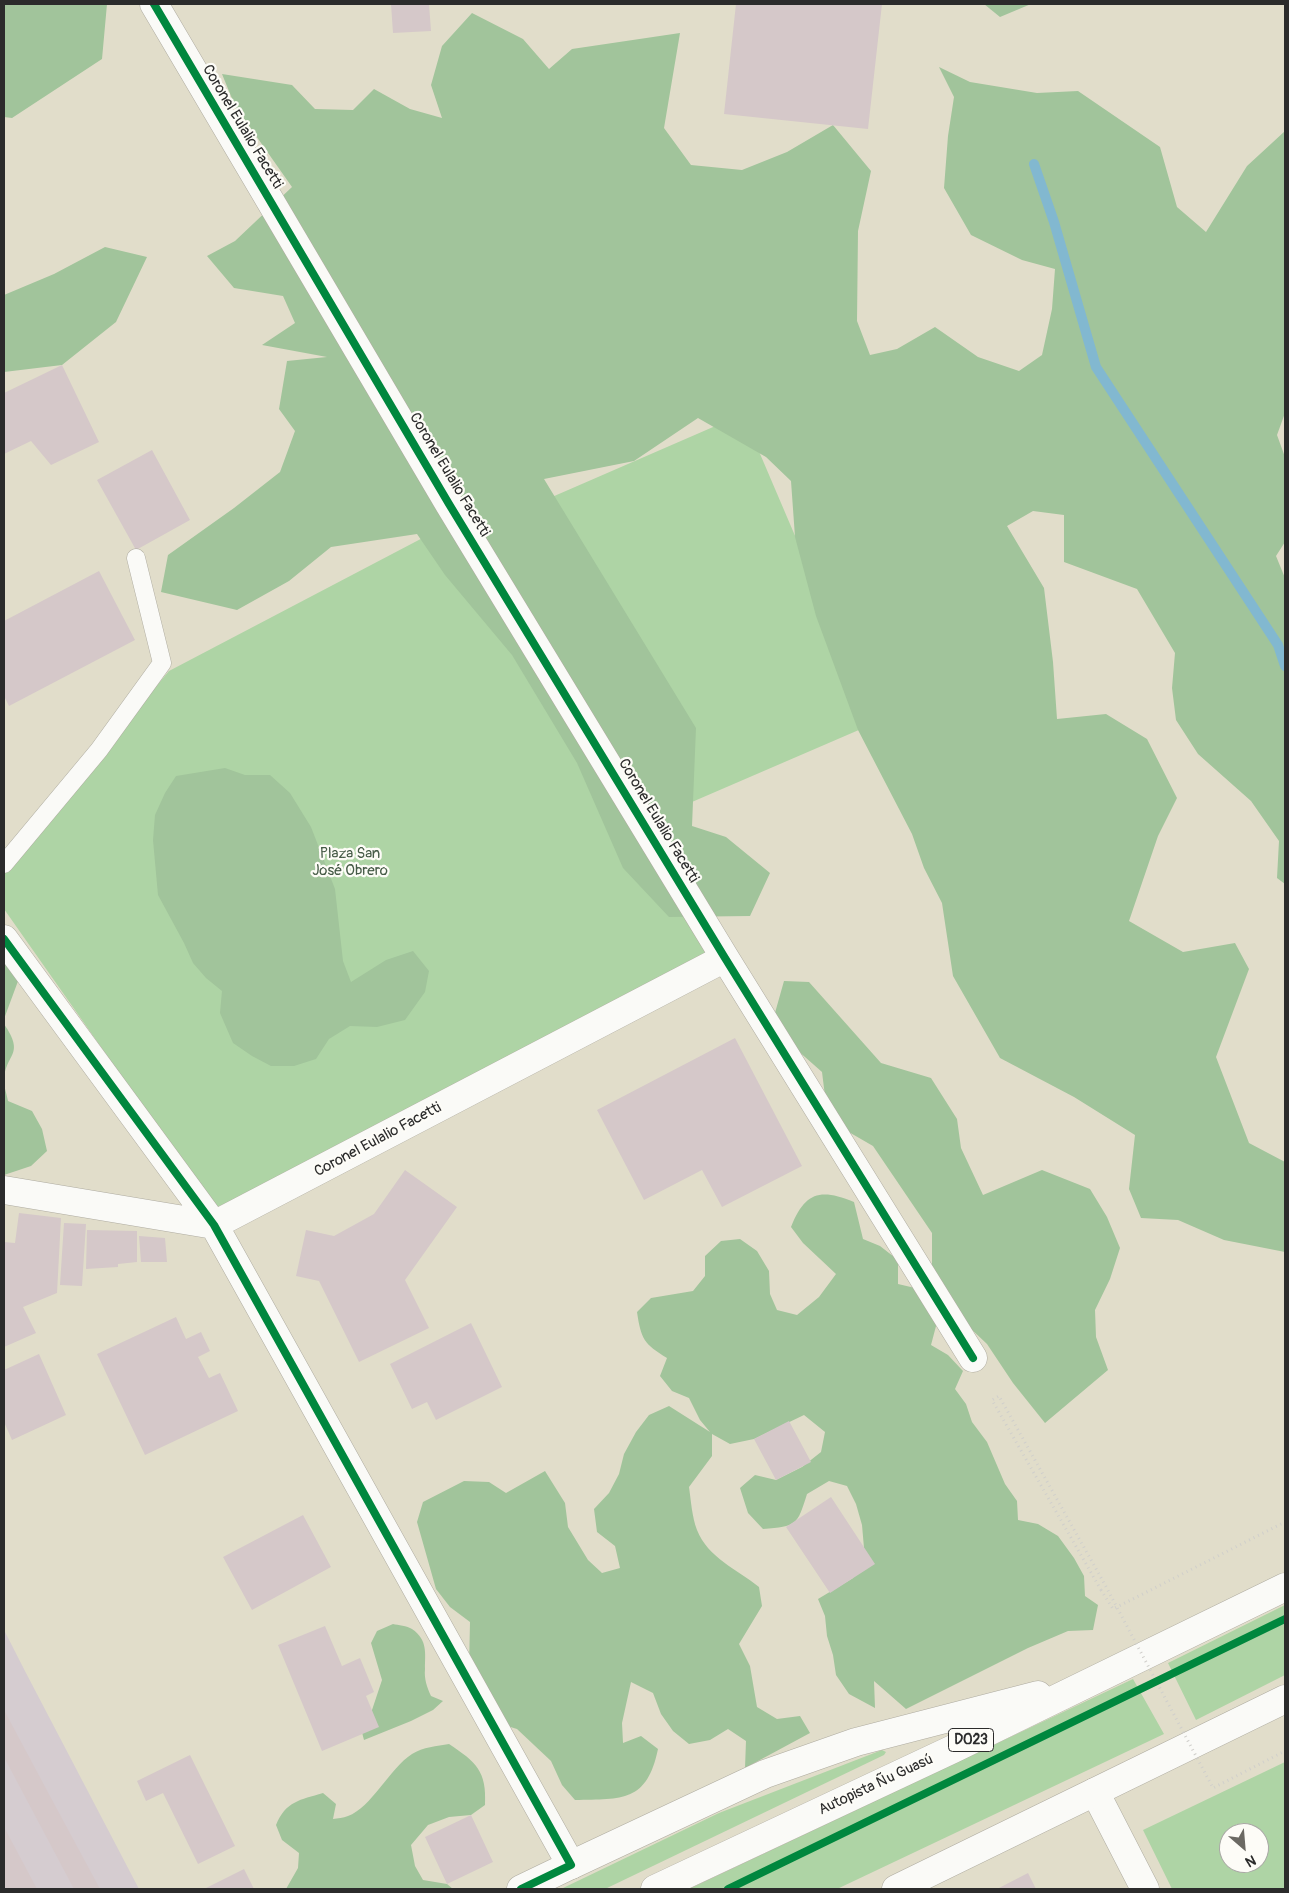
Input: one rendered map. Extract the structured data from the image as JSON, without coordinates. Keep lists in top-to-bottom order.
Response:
{
  "streets": {
    "main road": ["Coronel Eulalio Facetti", "D023", "Autopista Ñu Guasú"]
  },
  "parks": ["Plaza San José Obrero"],
  "north": "bottom right"
}
